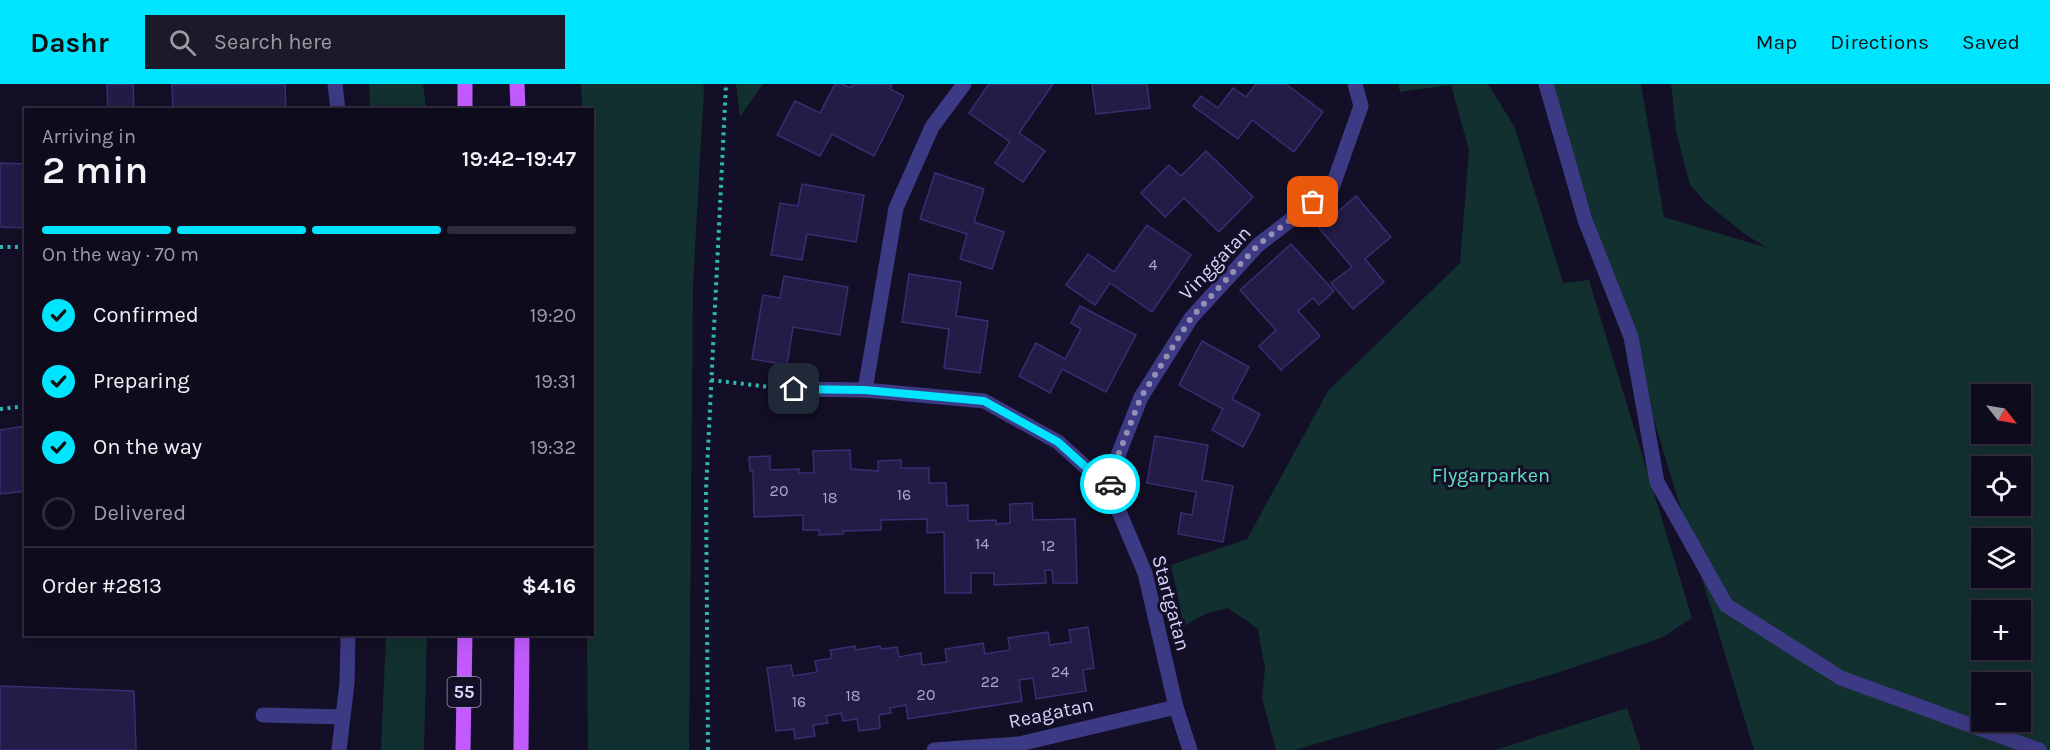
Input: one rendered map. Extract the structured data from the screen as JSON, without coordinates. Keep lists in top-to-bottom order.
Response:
{
  "streets": {
    "main road": ["55"],
    "street": ["Vinggatan", "Startgatan", "Reagatan"]
  },
  "crossings": [
    ["Vinggatan", "Startgatan"],
    ["Startgatan", "Reagatan"]
  ],
  "parks": ["Flygarparken"],
  "house_numbers": [
    "4",
    "20",
    "16",
    "18",
    "14",
    "12",
    "24",
    "22",
    "20",
    "18",
    "16"
  ],
  "north": "bottom right",
  "page": {
    "header": "Dashr",
    "search": "Search here",
    "nav": ["Map", "Directions", "Saved"],
    "heading": ["2 min", "Arriving in", "19:42–19:47"],
    "panel": ["Order #2813", "$4.16"],
    "bar": "On the way · 70 m",
    "list": [
      ["Confirmed", "19:20"],
      ["Preparing", "19:31"],
      ["On the way", "19:32"],
      "Delivered"
    ],
    "map_buttons": ["+", "−"]
  }
}
